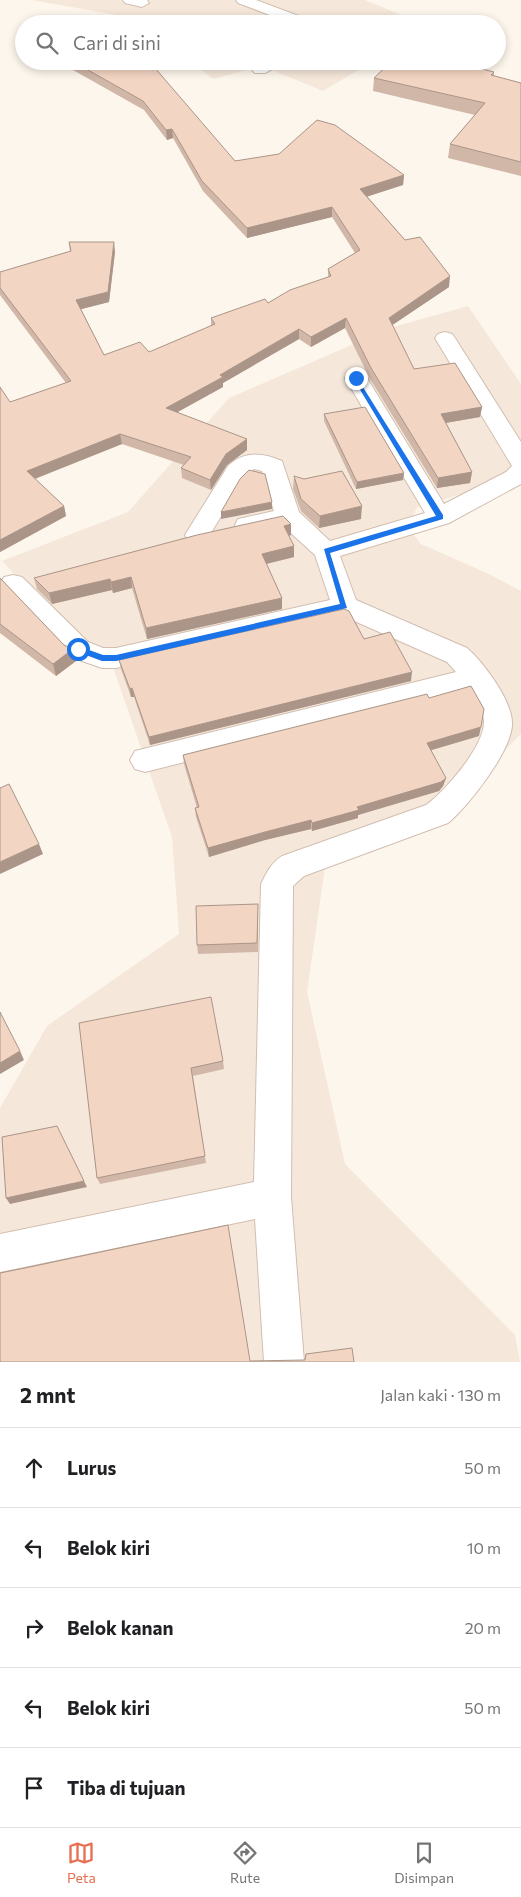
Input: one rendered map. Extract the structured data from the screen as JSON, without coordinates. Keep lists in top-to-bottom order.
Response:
{
  "page": {
    "search": "Cari di sini",
    "heading": ["2 mnt", "Jalan kaki · 130 m"],
    "list": [
      ["Lurus", "50 m"],
      ["Belok kiri", "10 m"],
      ["Belok kanan", "20 m"],
      ["Belok kiri", "50 m"],
      "Tiba di tujuan"
    ],
    "nav": ["Peta", "Rute", "Disimpan"]
  }
}
